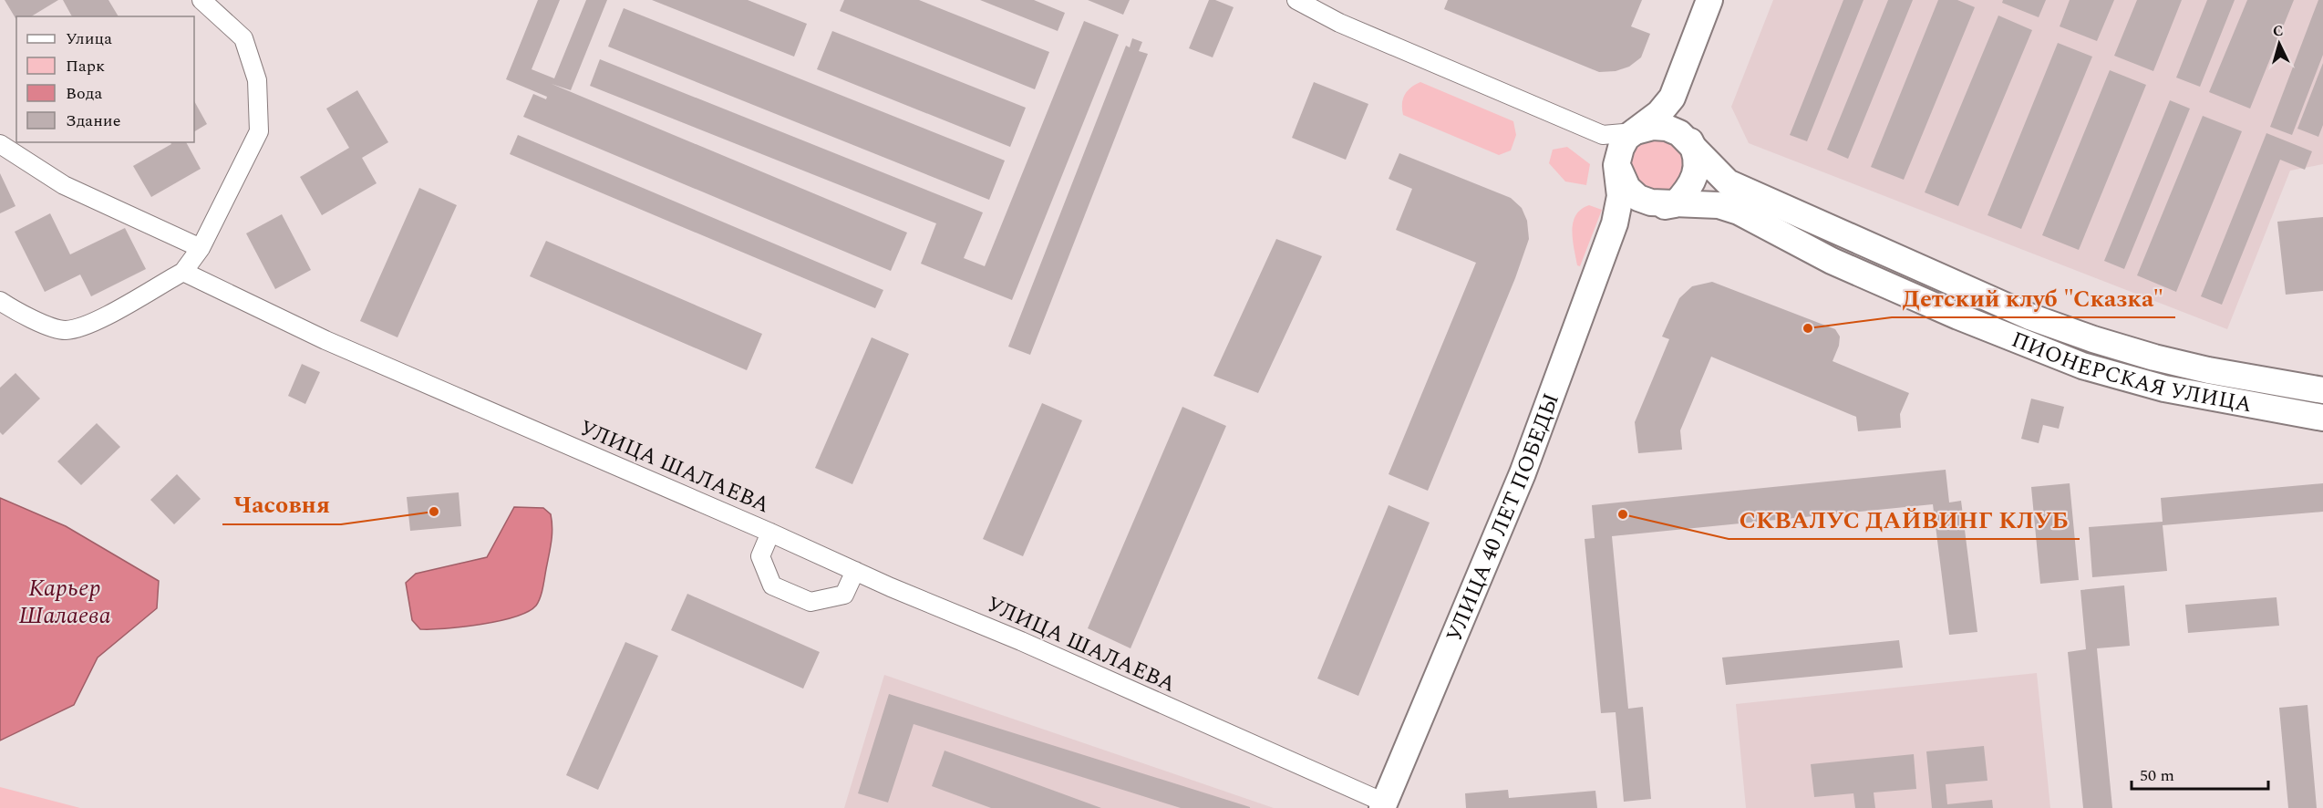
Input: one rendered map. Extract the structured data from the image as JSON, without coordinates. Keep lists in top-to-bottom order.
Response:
{
  "streets": {
    "main road": ["ПИОНЕРСКАЯ УЛИЦА", "УЛИЦА 40 ЛЕТ ПОБЕДЫ"],
    "street": ["УЛИЦА ШАЛАЕВА"]
  },
  "crossings": [
    ["ПИОНЕРСКАЯ УЛИЦА", "УЛИЦА 40 ЛЕТ ПОБЕДЫ"],
    ["УЛИЦА ШАЛАЕВА", "УЛИЦА 40 ЛЕТ ПОБЕДЫ"]
  ],
  "water": ["Карьер Шалаева"],
  "places": ["Детский клуб \"Сказка\"", "Часовня", "СКВАЛУС ДАЙВИНГ КЛУБ"],
  "legend": [
    "Улица",
    "Парк",
    "Вода",
    "Здание"
  ],
  "scale_bar": "50 m",
  "north": "top"
}
